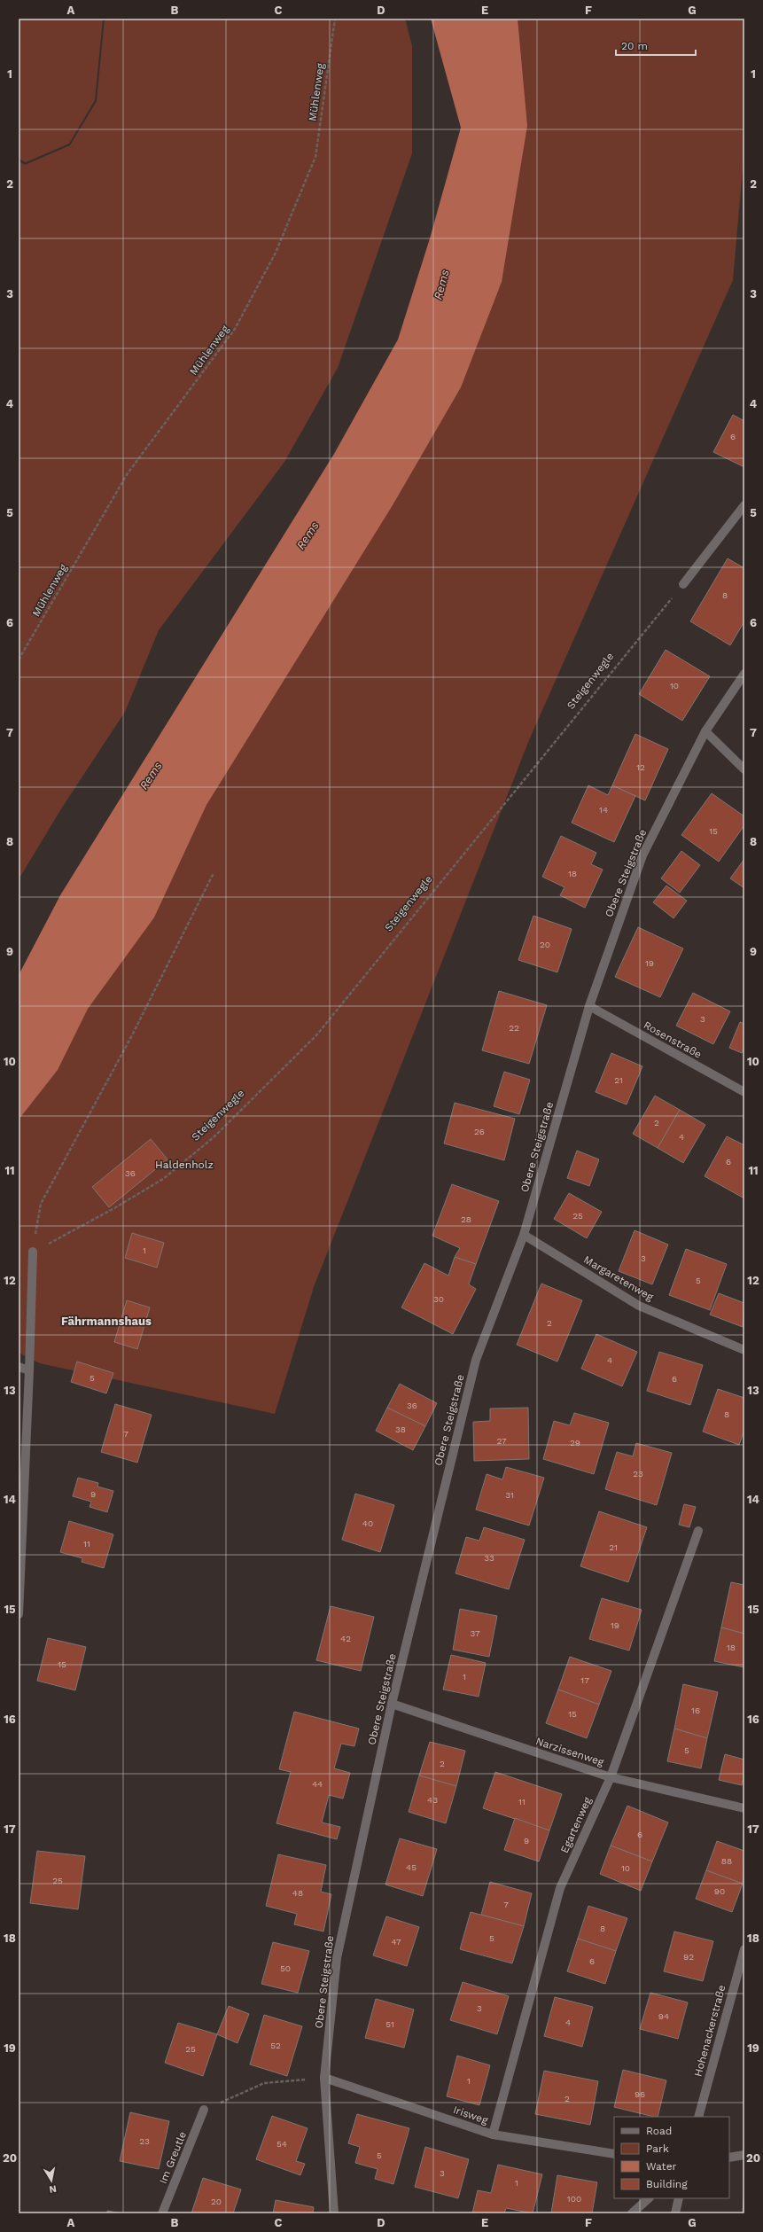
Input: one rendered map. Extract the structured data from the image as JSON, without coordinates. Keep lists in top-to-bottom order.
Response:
{
  "streets": {
    "street": [
      "Obere Steigstraße",
      "Rosenstraße",
      "Margaretenweg",
      "Narzissenweg",
      "Egartenweg",
      "Hohenackerstraße",
      "Irisweg",
      "Im Greutle"
    ],
    "path": ["Mühlenweg", "Steigenwegle"]
  },
  "crossings": [
    ["Obere Steigstraße", "Rosenstraße"],
    ["Obere Steigstraße", "Margaretenweg"],
    ["Obere Steigstraße", "Narzissenweg"],
    ["Obere Steigstraße", "Irisweg"],
    ["Narzissenweg", "Egartenweg"],
    ["Egartenweg", "Irisweg"]
  ],
  "districts": ["Fährmannshaus"],
  "water": ["Rems"],
  "parks": ["Haldenholz"],
  "house_numbers": [
    "6",
    "8",
    "10",
    "12",
    "14",
    "15",
    "18",
    "20",
    "19",
    "3",
    "22",
    "21",
    "2",
    "26",
    "4",
    "6",
    "36",
    "25",
    "28",
    "1",
    "3",
    "5",
    "30",
    "2",
    "4",
    "5",
    "6",
    "36",
    "8",
    "38",
    "7",
    "27",
    "29",
    "23",
    "9",
    "31",
    "40",
    "11",
    "21",
    "33",
    "19",
    "37",
    "42",
    "18",
    "15",
    "1",
    "17",
    "16",
    "15",
    "5",
    "2",
    "44",
    "43",
    "11",
    "6",
    "9",
    "88",
    "45",
    "10",
    "25",
    "90",
    "48",
    "7",
    "8",
    "5",
    "47",
    "92",
    "6",
    "50",
    "3",
    "94",
    "4",
    "51",
    "52",
    "25",
    "1",
    "96",
    "2",
    "23",
    "54",
    "5",
    "3",
    "1",
    "100",
    "20"
  ],
  "legend": [
    "Road",
    "Park",
    "Water",
    "Building"
  ],
  "scale_bar": "20 m",
  "north": "bottom",
  "grid": {
    "columns": [
      "A",
      "B",
      "C",
      "D",
      "E",
      "F",
      "G"
    ],
    "rows": [
      "1",
      "2",
      "3",
      "4",
      "5",
      "6",
      "7",
      "8",
      "9",
      "10",
      "11",
      "12",
      "13",
      "14",
      "15",
      "16",
      "17",
      "18",
      "19",
      "20"
    ]
  }
}
